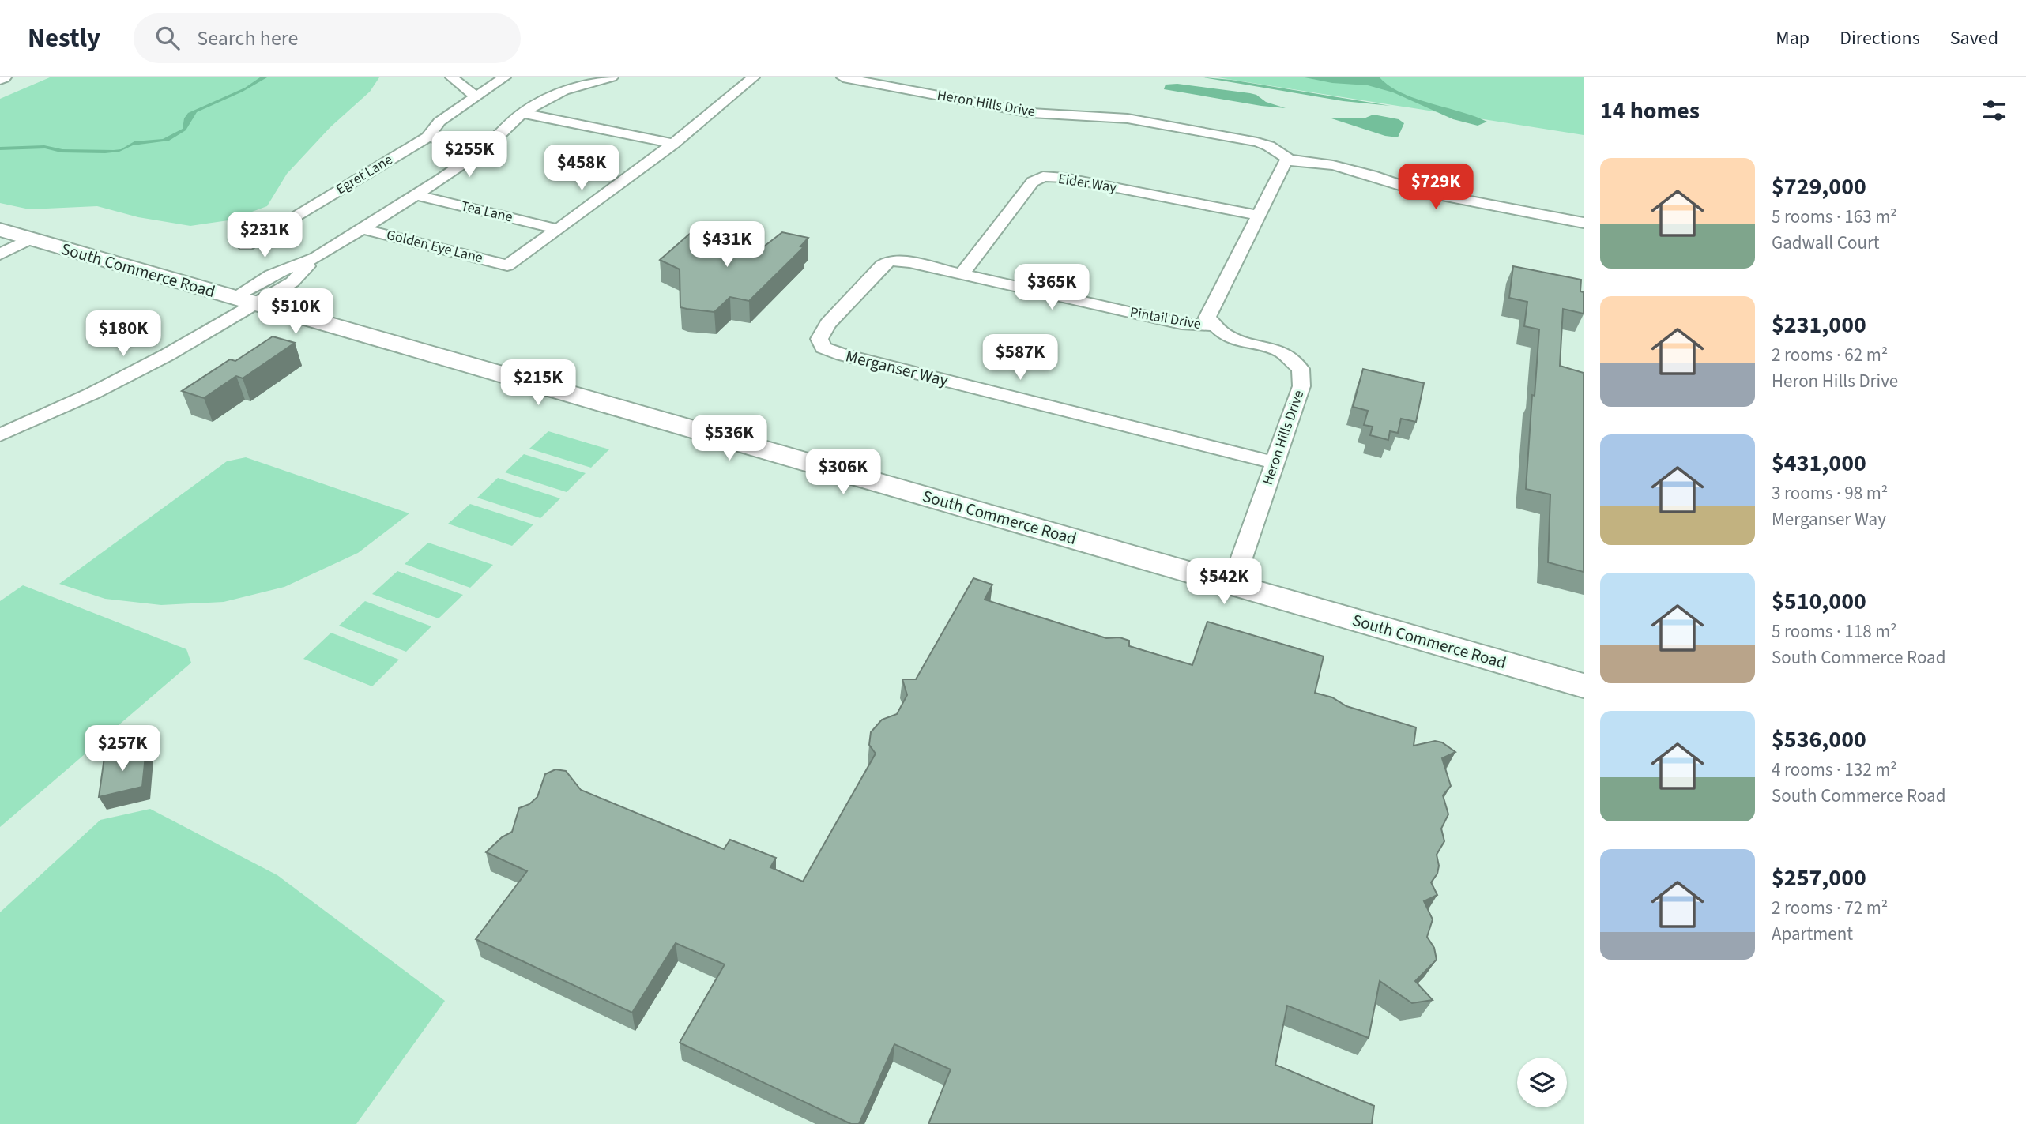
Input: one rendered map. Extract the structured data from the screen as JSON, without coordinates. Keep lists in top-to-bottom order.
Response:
{
  "streets": {
    "street": [
      "Heron Hills Drive",
      "Egret Lane",
      "Eider Way",
      "Tea Lane",
      "Golden Eye Lane",
      "South Commerce Road",
      "Pintail Drive",
      "Merganser Way"
    ]
  },
  "crossings": [
    ["Heron Hills Drive", "South Commerce Road"],
    ["Heron Hills Drive", "Pintail Drive"],
    ["Heron Hills Drive", "Merganser Way"],
    ["Eider Way", "Pintail Drive"],
    ["Tea Lane", "Golden Eye Lane"],
    ["Pintail Drive", "Merganser Way"]
  ],
  "page": {
    "header": "Nestly",
    "search": "Search here",
    "nav": ["Map", "Directions", "Saved"],
    "heading": "14 homes",
    "price": [
      "$255K",
      "$458K",
      "$729K",
      "$231K",
      "$431K",
      "$365K",
      "$510K",
      "$180K",
      "$587K",
      "$215K",
      "$536K",
      "$306K",
      "$542K",
      "$257K"
    ],
    "list": [
      {
        "name": "$729,000",
        "note": "5 rooms · 163 m² · Gadwall Court"
      },
      {
        "name": "$231,000",
        "note": "2 rooms · 62 m² · Heron Hills Drive"
      },
      {
        "name": "$431,000",
        "note": "3 rooms · 98 m² · Merganser Way"
      },
      {
        "name": "$510,000",
        "note": "5 rooms · 118 m² · South Commerce Road"
      },
      {
        "name": "$536,000",
        "note": "4 rooms · 132 m² · South Commerce Road"
      },
      {
        "name": "$257,000",
        "note": "2 rooms · 72 m² · Apartment"
      }
    ]
  }
}
